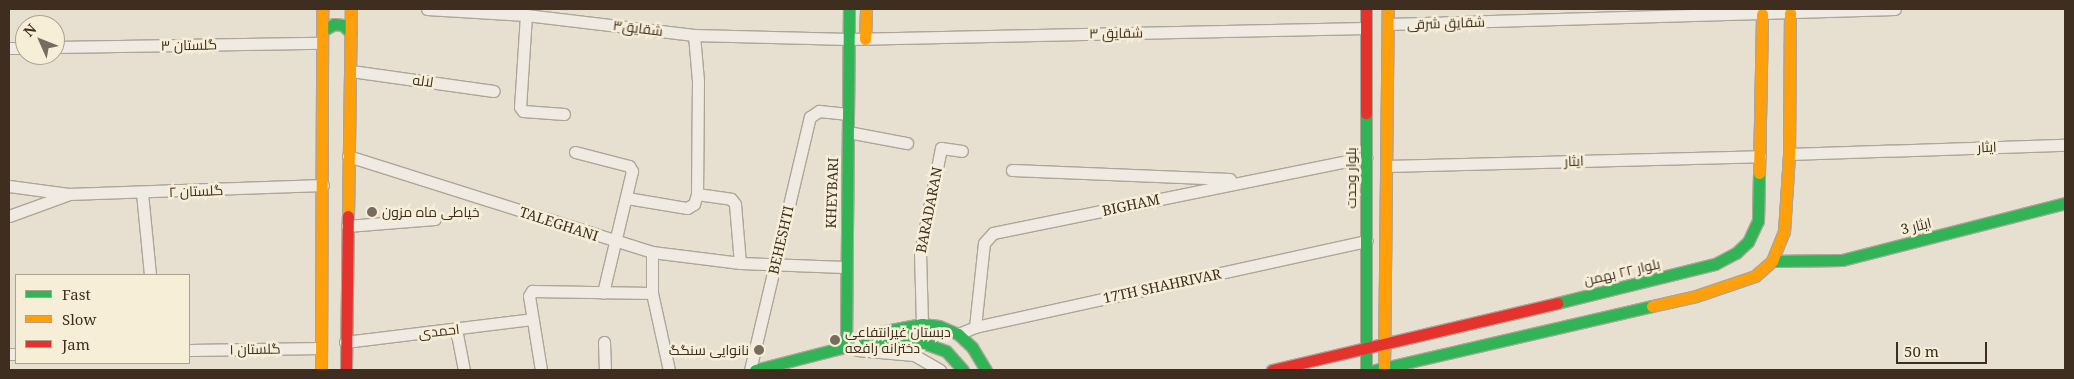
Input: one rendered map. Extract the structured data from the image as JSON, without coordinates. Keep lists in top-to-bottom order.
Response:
{
  "streets": {
    "street": [
      "شقایق شرقی",
      "شقایق۳",
      "شقایق ۳",
      "گلستان ۳",
      "لاله",
      "ایثار",
      "بلوار وحدت",
      "گلستان ۲",
      "KHEYBARI",
      "BIGHAM",
      "BARADARAN",
      "TALEGHANI",
      "ایثار 3",
      "BEHESHTI",
      "بلوار ۲۲ بهمن",
      "17TH SHAHRIVAR",
      "احمدی",
      "گلستان ۱"
    ]
  },
  "crossings": [
    ["شقایق شرقی", "بلوار ۲۲ بهمن"],
    ["شقایق۳", "شقایق ۳"],
    ["شقایق۳", "KHEYBARI"],
    ["شقایق ۳", "بلوار وحدت"],
    ["شقایق ۳", "KHEYBARI"],
    ["ایثار", "بلوار ۲۲ بهمن"],
    ["بلوار وحدت", "BIGHAM"],
    ["بلوار وحدت", "بلوار ۲۲ بهمن"],
    ["بلوار وحدت", "17TH SHAHRIVAR"],
    ["KHEYBARI", "TALEGHANI"],
    ["KHEYBARI", "BEHESHTI"],
    ["BIGHAM", "17TH SHAHRIVAR"],
    ["TALEGHANI", "BEHESHTI"]
  ],
  "places": ["خیاطی ماه مزون", "دبستان غیرانتفاعی دخترانه رافعه", "نانوایی سنگگ"],
  "legend": ["Fast", "Slow", "Jam"],
  "scale_bar": "50 m",
  "north": "top left"
}
